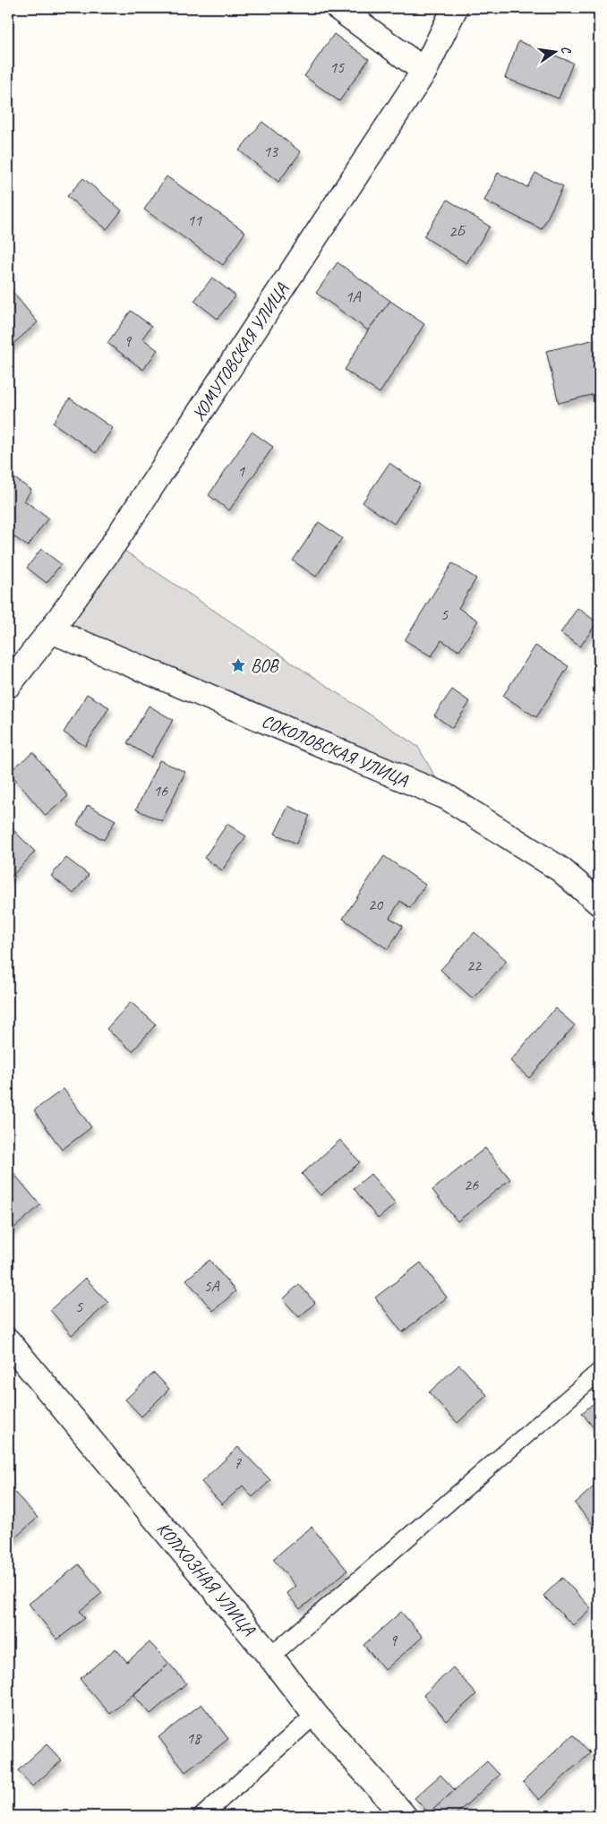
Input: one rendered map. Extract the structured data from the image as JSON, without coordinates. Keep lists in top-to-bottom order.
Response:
{
  "streets": {
    "street": ["ХОМУТОВСКАЯ УЛИЦА", "СОКОЛОВСКАЯ УЛИЦА", "КОЛХОЗНАЯ УЛИЦА"]
  },
  "crossings": [
    ["ХОМУТОВСКАЯ УЛИЦА", "СОКОЛОВСКАЯ УЛИЦА"]
  ],
  "places": {
    "place": ["ВОВ"]
  },
  "house_numbers": [
    "15",
    "13",
    "11",
    "2Б",
    "1А",
    "9",
    "1",
    "5",
    "16",
    "20",
    "22",
    "26",
    "5А",
    "5",
    "7",
    "9",
    "18"
  ],
  "north": "right"
}
